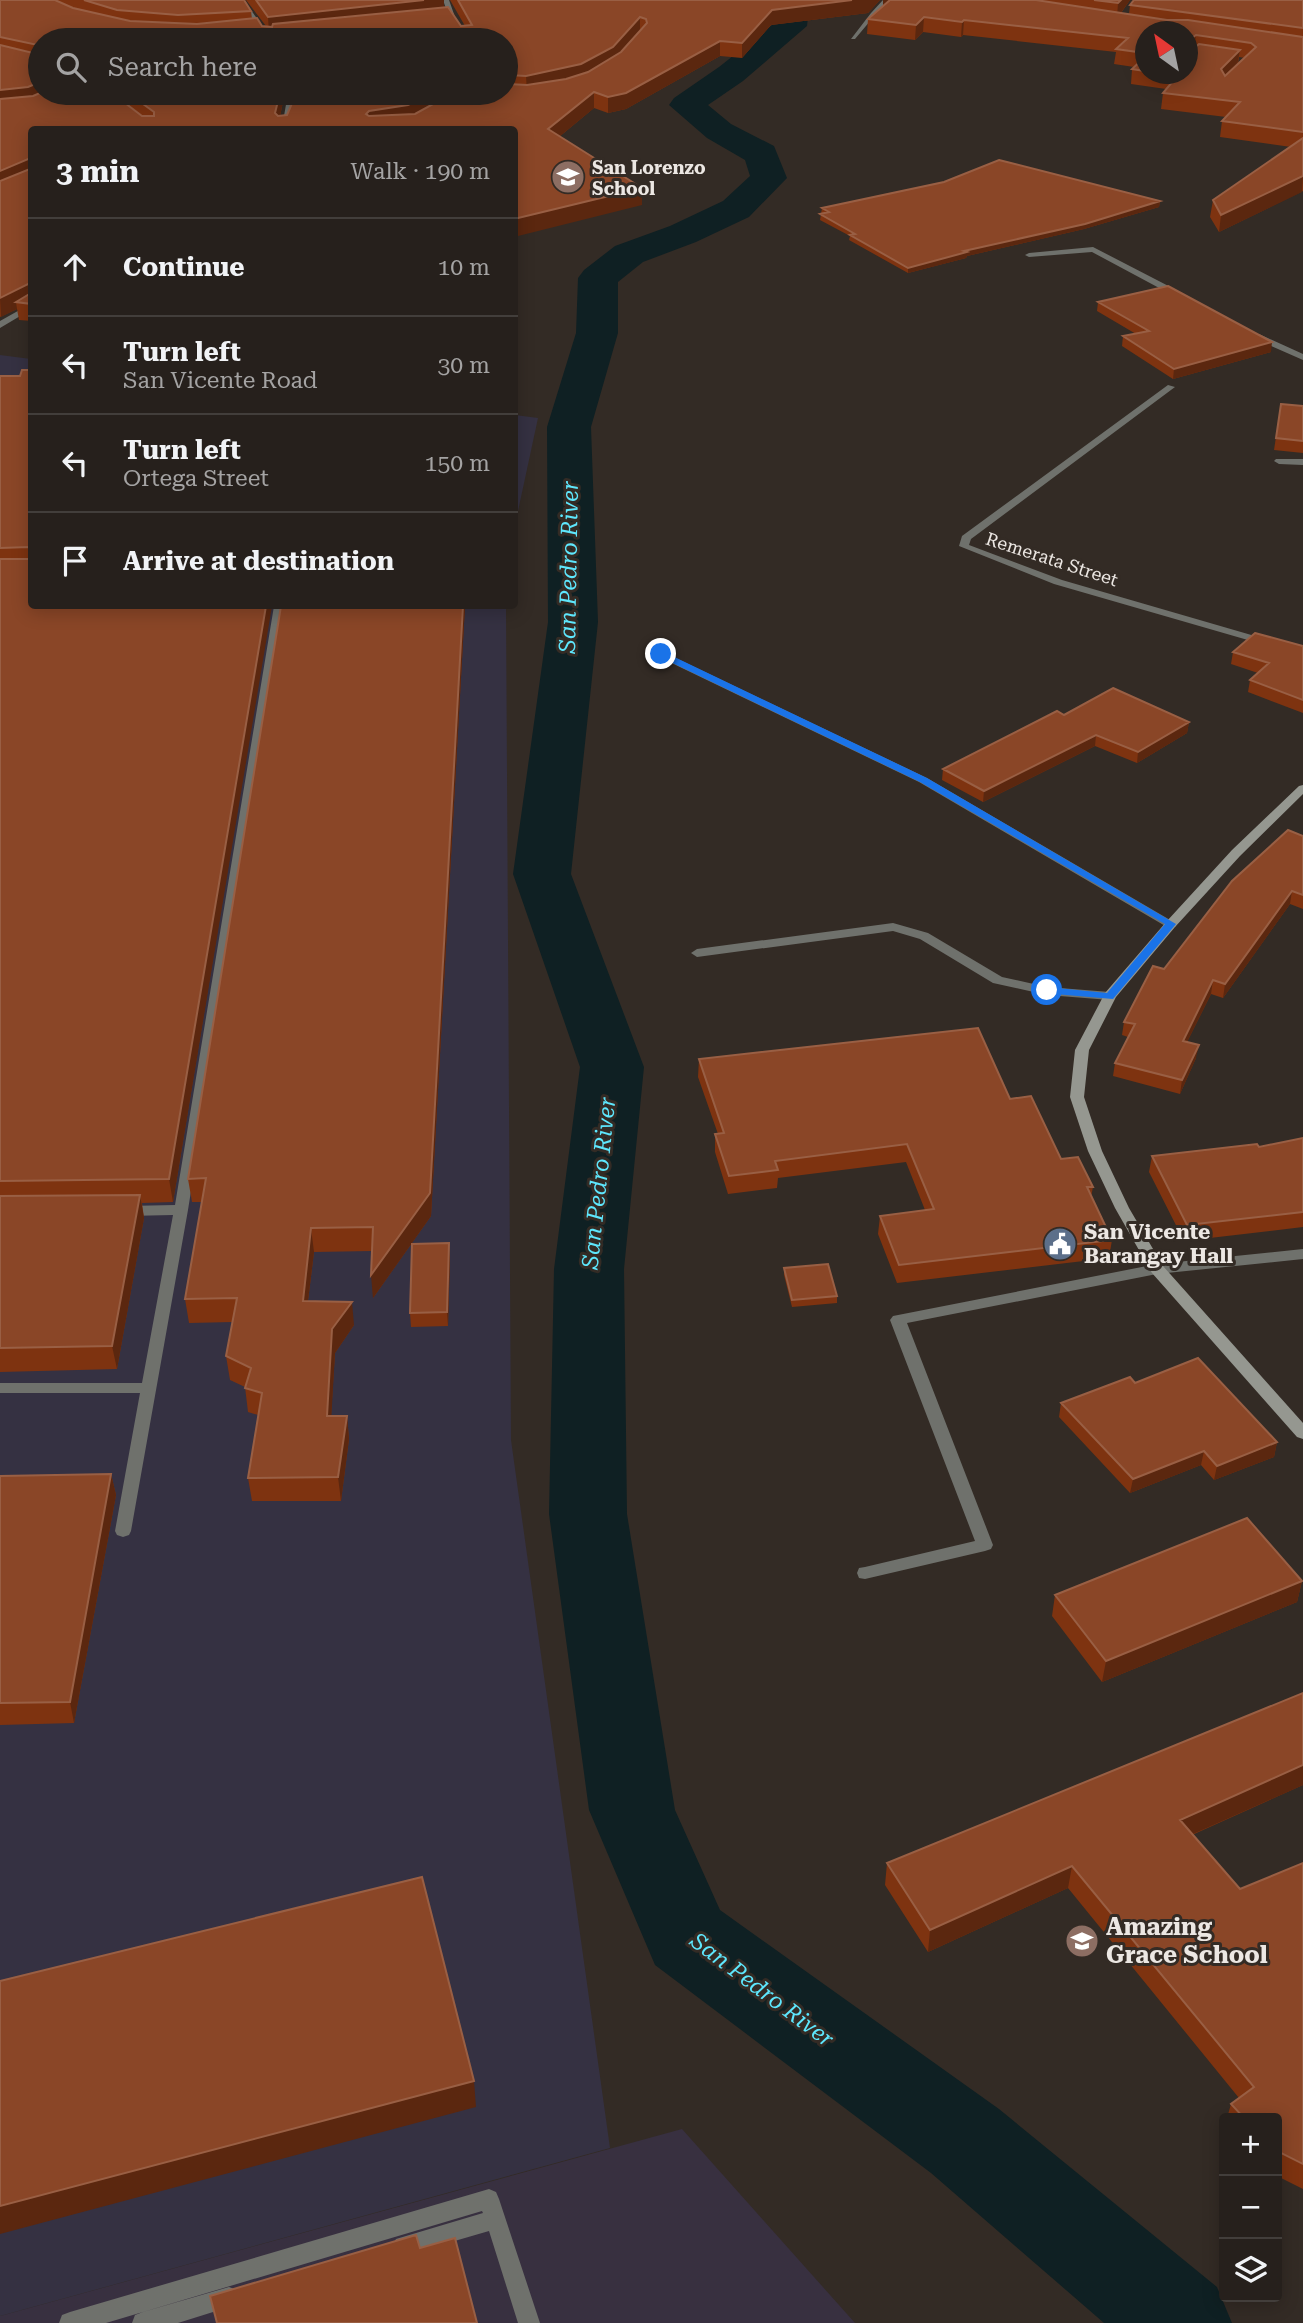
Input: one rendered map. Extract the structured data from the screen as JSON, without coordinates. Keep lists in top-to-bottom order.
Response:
{
  "streets": {
    "street": ["Remerata Street"]
  },
  "water": ["San Pedro River"],
  "places": {
    "school or university": ["San Lorenzo School", "Amazing Grace School"],
    "public building": ["San Vicente Barangay Hall"]
  },
  "north": "top left",
  "page": {
    "search": "Search here",
    "heading": ["3 min", "Walk · 190 m"],
    "list": [
      ["Continue", "10 m"],
      ["Turn left", "San Vicente Road", "30 m"],
      ["Turn left", "Ortega Street", "150 m"],
      "Arrive at destination"
    ],
    "map_buttons": ["+", "−"]
  }
}
